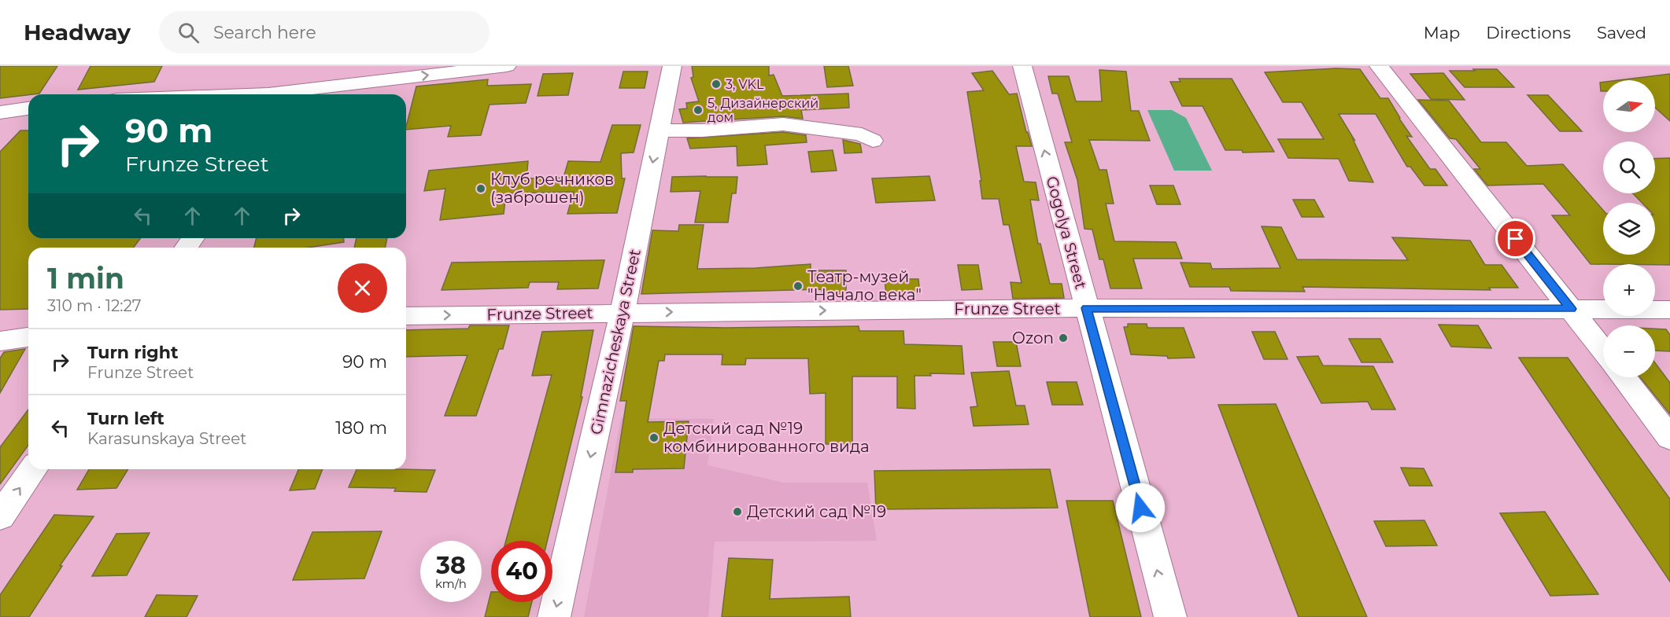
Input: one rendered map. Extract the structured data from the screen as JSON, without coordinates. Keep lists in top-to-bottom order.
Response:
{
  "streets": {
    "street": ["Gogolya Street", "Frunze Street", "Gimnazicheskaya Street"]
  },
  "crossings": [
    ["Gogolya Street", "Frunze Street"],
    ["Frunze Street", "Gimnazicheskaya Street"]
  ],
  "one_way": ["Gogolya Street", "Gimnazicheskaya Street"],
  "places": [
    "3, VKL",
    "5, Дизайнерский дом",
    "Клуб речников (заброшен)",
    "Театр-музей \"Начало века\"",
    "Ozon",
    "Детский сад №19 комбинированного вида",
    "Детский сад №19"
  ],
  "north": "right",
  "page": {
    "header": "Headway",
    "search": "Search here",
    "nav": ["Map", "Directions", "Saved"],
    "map_buttons": ["+", "−"],
    "turn": ["90 m", "Frunze Street"],
    "heading": ["1 min", "310 m · 12:27"],
    "list": [
      {
        "name": "Turn right",
        "note": "Frunze Street",
        "value": "90 m"
      },
      {
        "name": "Turn left",
        "note": "Karasunskaya Street",
        "value": "180 m"
      }
    ],
    "speed": "38 km/h",
    "limit": "40"
  }
}
